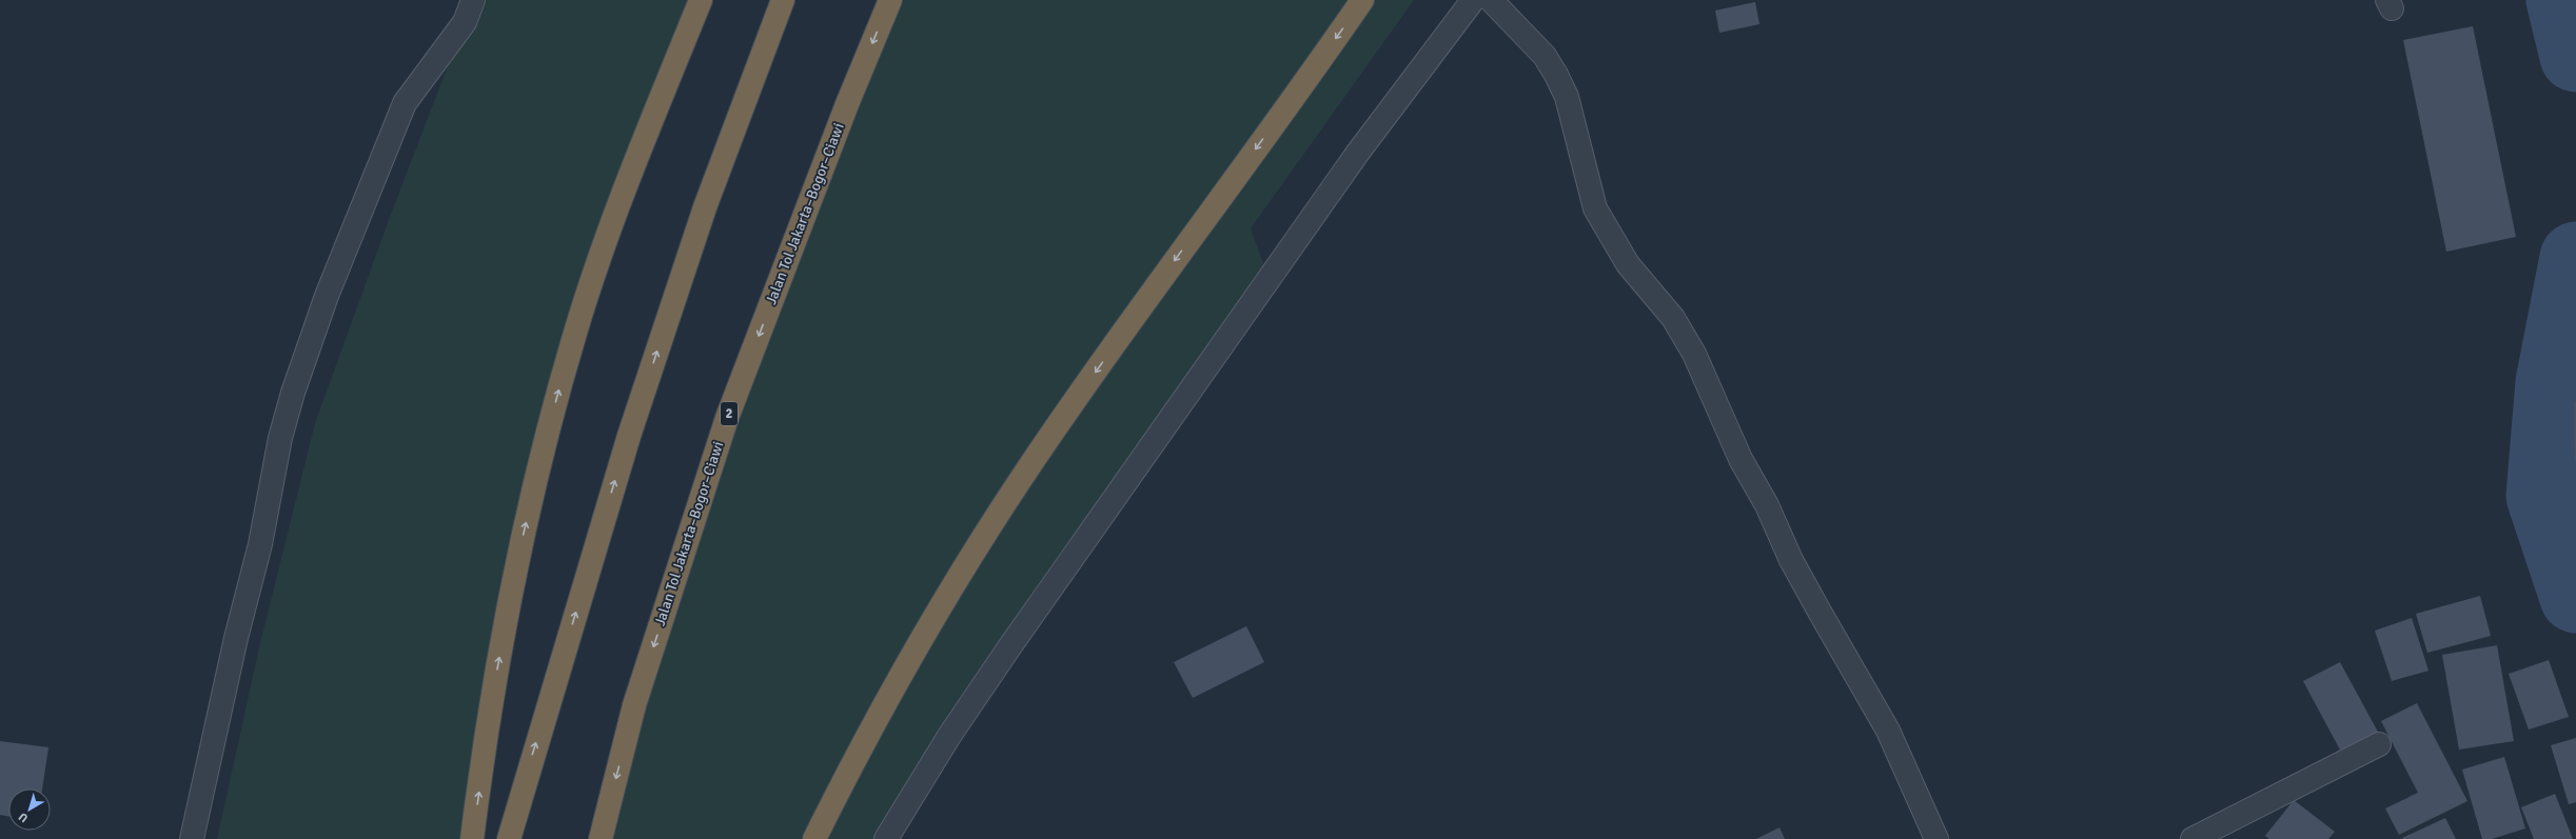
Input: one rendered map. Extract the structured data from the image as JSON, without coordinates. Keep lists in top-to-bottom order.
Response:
{
  "streets": {
    "highway": ["Jalan Tol Jakarta–Bogor–Ciawi", "2"]
  },
  "north": "bottom left"
}
